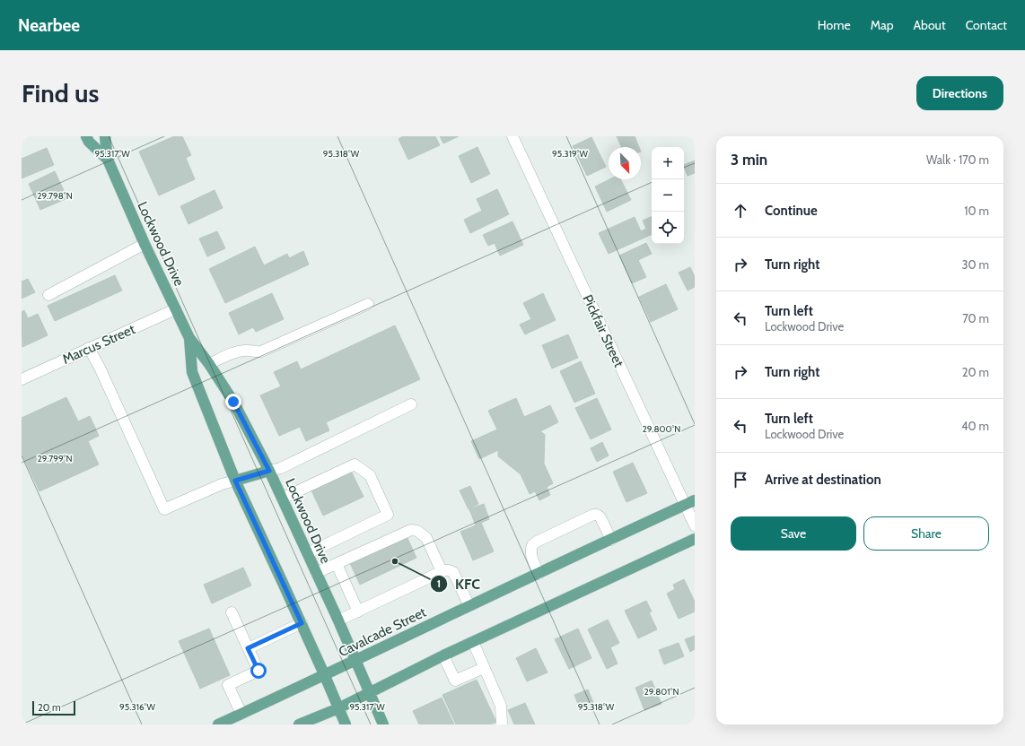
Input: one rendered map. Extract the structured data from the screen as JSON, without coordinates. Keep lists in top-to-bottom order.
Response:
{
  "streets": {
    "main road": ["Lockwood Drive", "Cavalcade Street"],
    "street": ["Pickfair Street", "Marcus Street"]
  },
  "crossings": [
    ["Lockwood Drive", "Marcus Street"],
    ["Lockwood Drive", "Cavalcade Street"],
    ["Pickfair Street", "Cavalcade Street"]
  ],
  "places": ["KFC"],
  "scale_bar": "20 m",
  "north": "bottom right",
  "page": {
    "header": "Nearbee",
    "nav": [
      "Home",
      "Map",
      "About",
      "Contact"
    ],
    "buttons": [
      "Directions",
      ["Save", "Share"]
    ],
    "title": "Find us",
    "heading": ["3 min", "Walk · 170 m"],
    "map_buttons": ["+", "−"],
    "list": [
      ["Continue", "10 m"],
      ["Turn right", "30 m"],
      ["Turn left", "Lockwood Drive", "70 m"],
      ["Turn right", "20 m"],
      ["Turn left", "Lockwood Drive", "40 m"],
      "Arrive at destination"
    ],
    "scale": "20 m"
  },
  "coordinates": [
    "95.317°W",
    "95.318°W",
    "95.319°W",
    "29.798°N",
    "29.800°N",
    "29.799°N",
    "29.801°N",
    "95.316°W"
  ]
}
